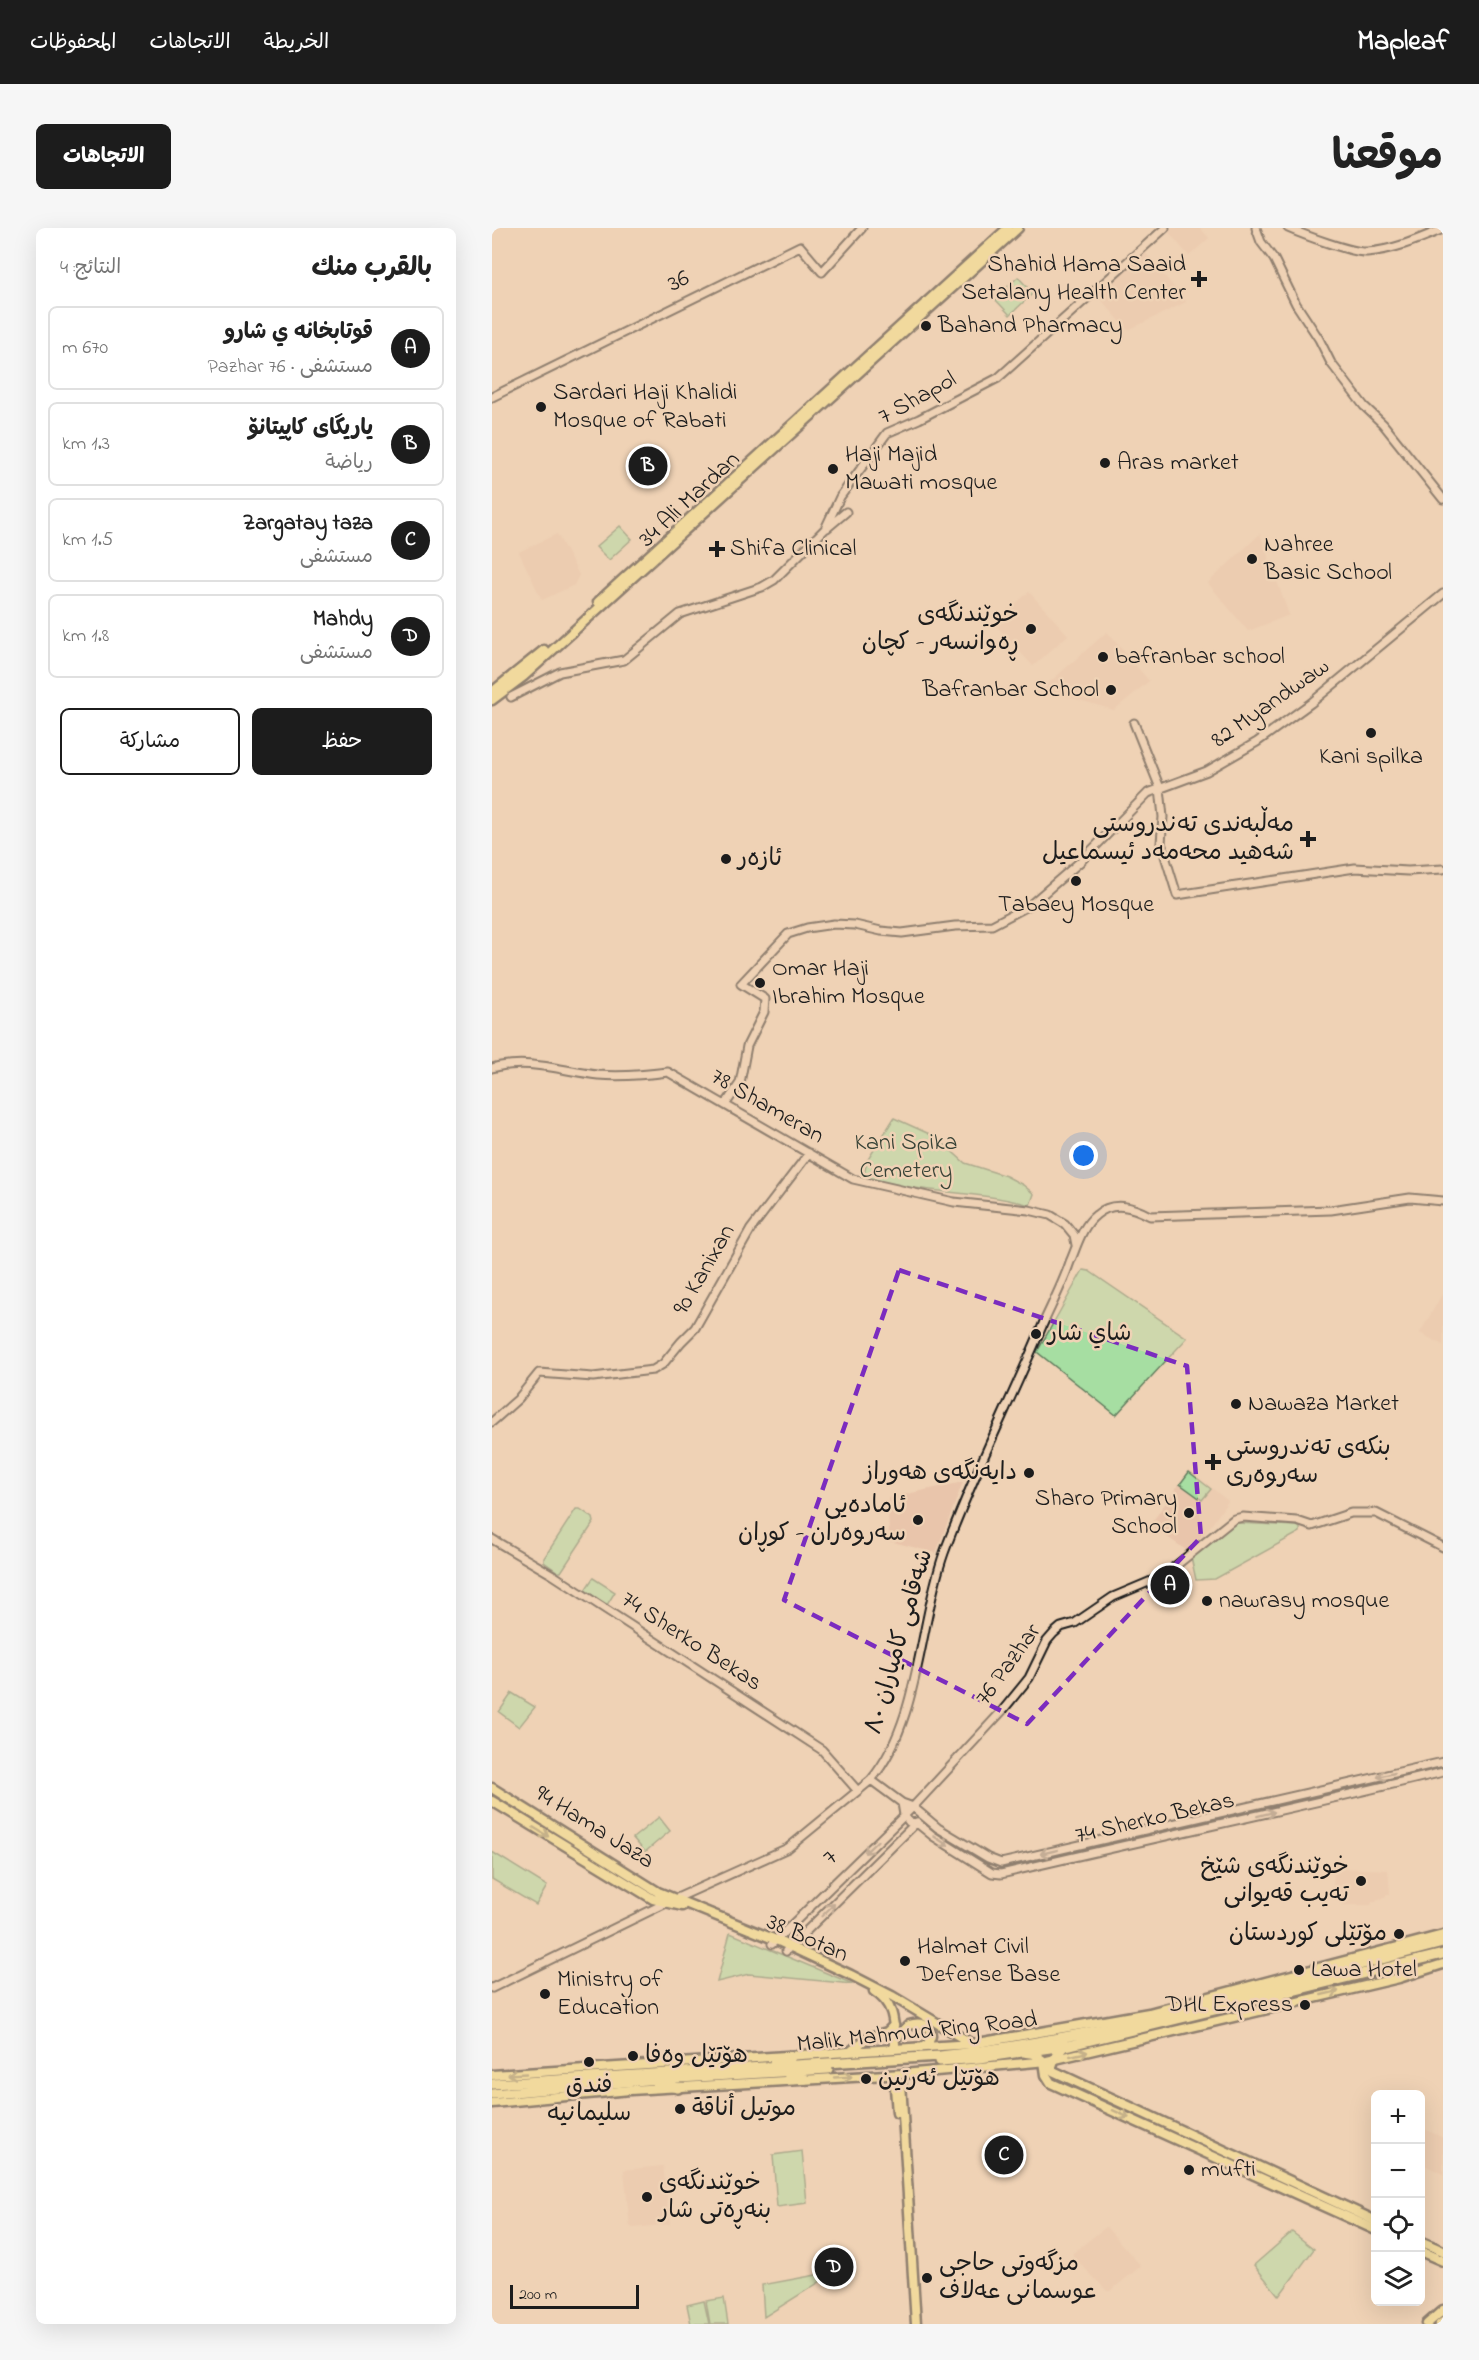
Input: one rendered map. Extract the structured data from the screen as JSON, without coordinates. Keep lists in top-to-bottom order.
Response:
{
  "streets": {
    "highway": ["Malik Mahmud Ring Road"],
    "main road": ["34 Ali Mardan", "94 Hama Jaza", "38 Botan"],
    "street": [
      "36",
      "7 Shapol",
      "82 Myandwaw",
      "78 Shameran",
      "90 Kanixan",
      "74 Sherko Bekas",
      "شەقامی کامیاران ٨٠",
      "76 Pazhar",
      "7"
    ]
  },
  "crossings": [
    ["82 Myandwaw", "78 Shameran"],
    ["78 Shameran", "90 Kanixan"],
    ["78 Shameran", "شەقامی کامیاران ٨٠"],
    ["74 Sherko Bekas", "شەقامی کامیاران ٨٠"],
    ["74 Sherko Bekas", "76 Pazhar"],
    ["74 Sherko Bekas", "7"],
    ["شەقامی کامیاران ٨٠", "94 Hama Jaza"],
    ["شەقامی کامیاران ٨٠", "38 Botan"],
    ["76 Pazhar", "7"],
    ["94 Hama Jaza", "38 Botan"],
    ["7", "38 Botan"],
    ["38 Botan", "Malik Mahmud Ring Road"]
  ],
  "parks": ["Kani Spika Cemetery"],
  "places": {
    "health": [
      "Shahid Hama Saaid Setalany Health Center",
      "Shifa Clinical",
      "مەڵبەندی تەندروستی شەهید محەمەد ئیسماعیل",
      "بنکەی تەندروستی سەروەری"
    ],
    "other": [
      "Bahand Pharmacy",
      "Sardari Haji Khalidi Mosque of Rabati",
      "Aras market",
      "Haji Majid Mawati mosque",
      "Nahree Basic School",
      "خوێندنگەی ڕەوانسەر - کچان",
      "bafranbar school",
      "Bafranbar School",
      "Kani spilka",
      "ئازەر",
      "Tabaey Mosque",
      "Omar Haji Ibrahim Mosque",
      "شاي شار",
      "Nawaza Market",
      "دایەنگەی هەوراز",
      "Sharo Primary School",
      "ئامادەیی سەروەران - کوڕان",
      "nawrasy mosque",
      "خوێندنگەی شێخ تەیب قەیوانی",
      "مۆتێلی کوردستان",
      "Halmat Civil Defense Base",
      "Lawa Hotel",
      "Ministry of Education",
      "DHL Express",
      "هۆتێل وەفا",
      "فندق سليمانيه",
      "هۆتێل ئەرتین",
      "موتيل أناقة",
      "mufti",
      "خوێندنگەی بنەڕەتی شار",
      "مزگەوتی حاجی عوسمانی عەلاف"
    ]
  },
  "scale_bar": "200 m",
  "page": {
    "header": "Mapleaf",
    "nav": ["الخريطة", "الاتجاهات", "المحفوظات"],
    "title": "موقعنا",
    "buttons": [
      "الاتجاهات",
      ["حفظ", "مشاركة"]
    ],
    "heading": ["بالقرب منك", "النتائج: 4"],
    "list": [
      {
        "mark": "A",
        "name": "قوتابخانه ي شارو",
        "note": "مستشفى · 76 Pazhar",
        "value": "670 m"
      },
      {
        "mark": "B",
        "name": "یاریگای کاپیتانۆ",
        "note": "رياضة",
        "value": "1.3 km"
      },
      {
        "mark": "C",
        "name": "Zargatay taza",
        "note": "مستشفى",
        "value": "1.5 km"
      },
      {
        "mark": "D",
        "name": "Mahdy",
        "note": "مستشفى",
        "value": "1.8 km"
      }
    ],
    "pins": [
      "B",
      "A",
      "C",
      "D"
    ],
    "map_buttons": ["+", "−"],
    "scale": "200 m"
  }
}
